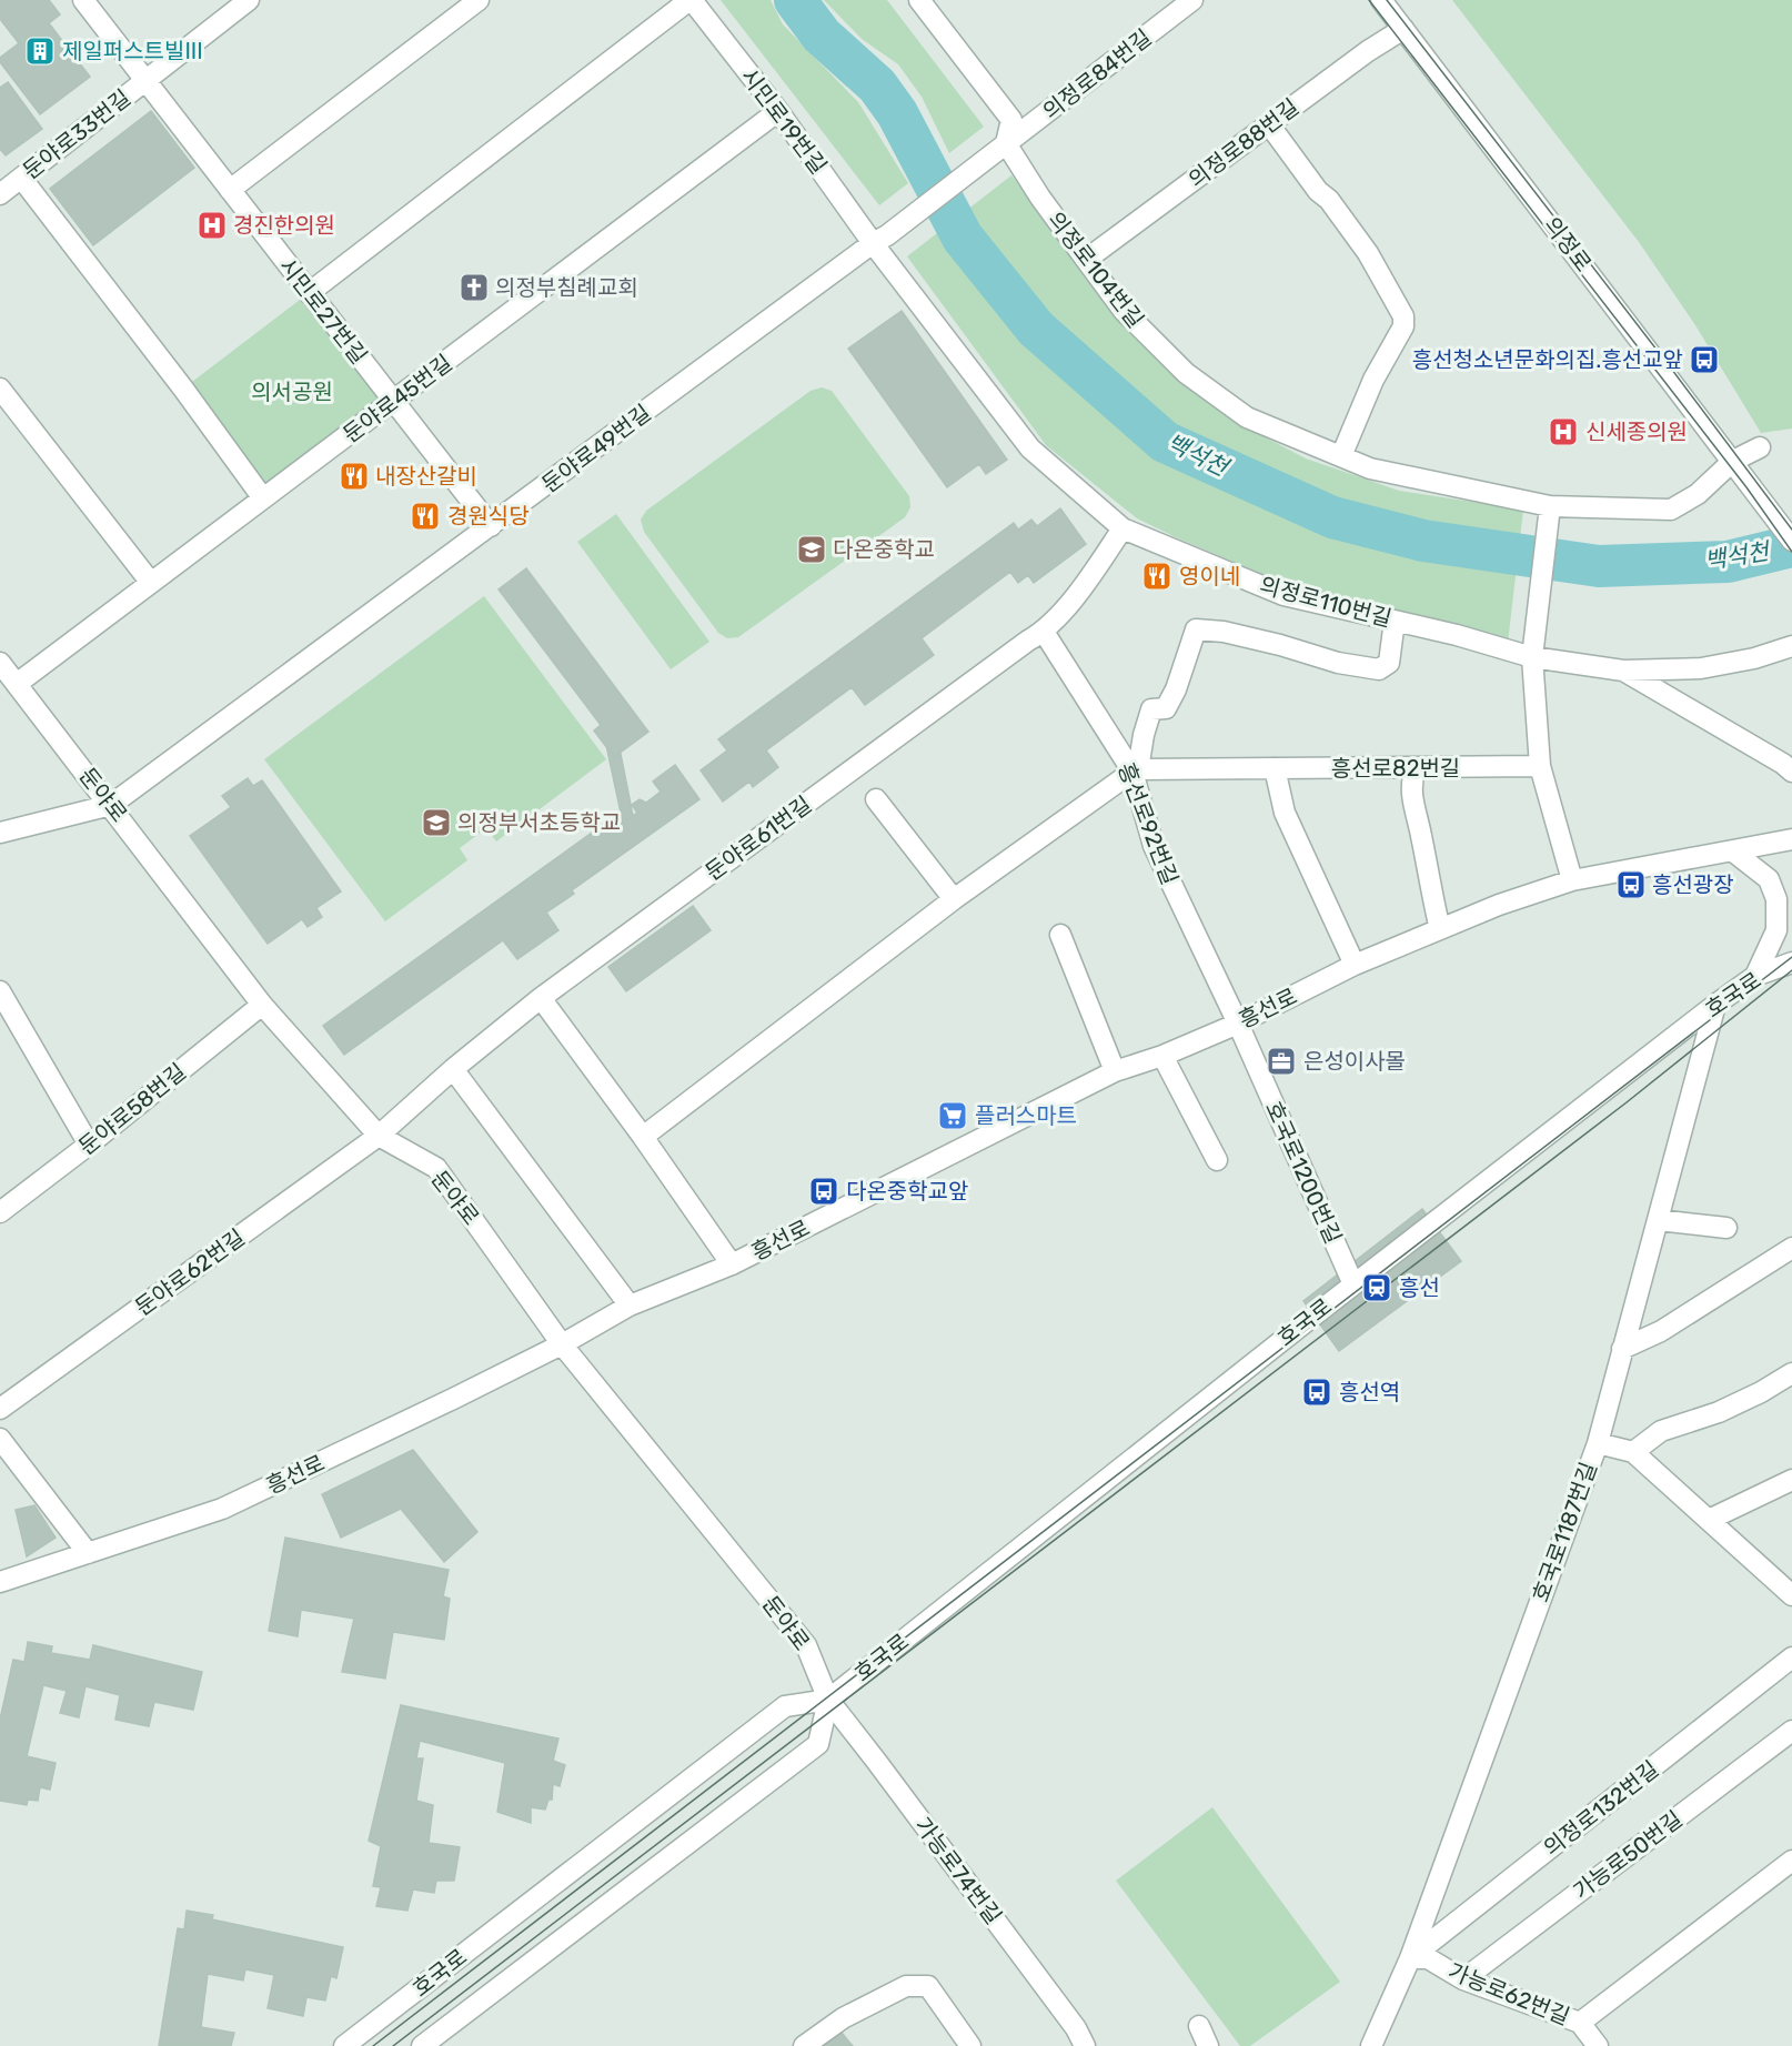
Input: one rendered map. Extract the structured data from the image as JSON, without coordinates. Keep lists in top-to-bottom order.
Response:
{
  "streets": {
    "street": [
      "의정로84번길",
      "시민로19번길",
      "둔야로33번길",
      "의정로88번길",
      "의정로",
      "의정로104번길",
      "시민로27번길",
      "둔야로45번길",
      "둔야로49번길",
      "의정로110번길",
      "흥선로82번길",
      "둔야로",
      "흥선로92번길",
      "둔야로61번길",
      "호국로",
      "흥선로",
      "둔야로58번길",
      "호국로1200번길",
      "둔야로62번길",
      "호국로1187번길",
      "의정로132번길",
      "가능로50번길",
      "가능로74번길",
      "가능로62번길"
    ]
  },
  "crossings": [
    ["의정로84번길", "시민로19번길"],
    ["의정로84번길", "의정로104번길"],
    ["의정로84번길", "둔야로49번길"],
    ["의정로84번길", "의정로110번길"],
    ["시민로19번길", "둔야로45번길"],
    ["시민로19번길", "둔야로49번길"],
    ["시민로19번길", "의정로110번길"],
    ["둔야로33번길", "시민로27번길"],
    ["의정로88번길", "의정로"],
    ["의정로88번길", "의정로104번길"],
    ["의정로", "의정로104번길"],
    ["시민로27번길", "둔야로45번길"],
    ["시민로27번길", "둔야로49번길"],
    ["둔야로45번길", "둔야로"],
    ["둔야로49번길", "의정로110번길"],
    ["둔야로49번길", "둔야로"],
    ["의정로110번길", "둔야로61번길"],
    ["흥선로82번길", "흥선로92번길"],
    ["둔야로", "둔야로61번길"],
    ["둔야로", "호국로"],
    ["둔야로", "흥선로"],
    ["둔야로", "둔야로58번길"],
    ["둔야로", "둔야로62번길"],
    ["둔야로", "가능로74번길"],
    ["흥선로92번길", "둔야로61번길"],
    ["흥선로92번길", "흥선로"],
    ["흥선로92번길", "호국로1200번길"],
    ["둔야로61번길", "둔야로62번길"],
    ["호국로", "호국로1200번길"],
    ["호국로", "호국로1187번길"],
    ["호국로", "가능로74번길"],
    ["흥선로", "호국로1200번길"],
    ["호국로1187번길", "의정로132번길"],
    ["호국로1187번길", "가능로62번길"],
    ["의정로132번길", "가능로62번길"],
    ["가능로50번길", "가능로62번길"]
  ],
  "water": ["백석천"],
  "parks": ["의서공원"],
  "places": {
    "building": ["제일퍼스트빌III"],
    "hospital": ["경진한의원", "신세종의원"],
    "church": ["의정부침례교회"],
    "bus stop": [
      "흥선청소년문화의집.흥선교앞",
      "흥선광장",
      "다온중학교앞",
      "흥선역"
    ],
    "restaurant": ["내장산갈비", "경원식당", "영이네"],
    "school or university": ["다온중학교", "의정부서초등학교"],
    "office": ["은성이사몰"],
    "supermarket": ["플러스마트"],
    "station": ["흥선"]
  }
}
